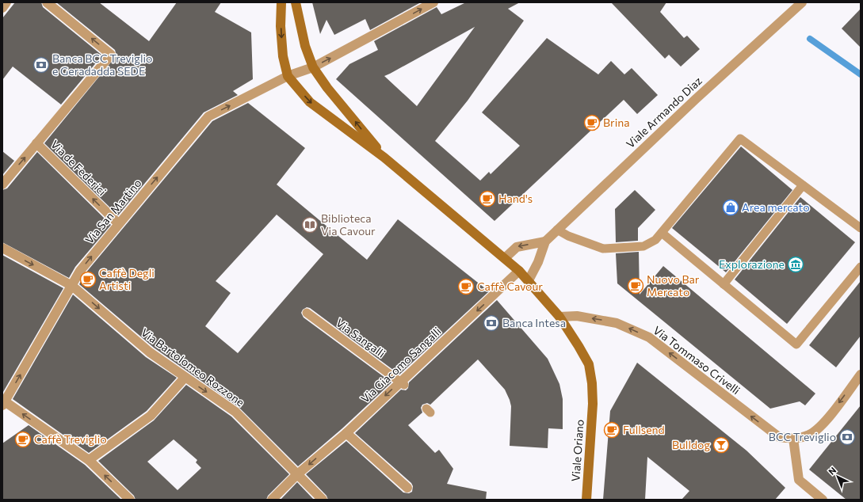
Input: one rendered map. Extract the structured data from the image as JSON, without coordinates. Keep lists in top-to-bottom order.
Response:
{
  "streets": {
    "street": [
      "Viale Armando Diaz",
      "Via de Federici",
      "Via San Martino",
      "Via Tommaso Crivelli",
      "Via Giacomo Sangalli",
      "Via Bartolomeo Rozzone",
      "Viale Oriano"
    ],
    "lane": ["Via Sangalli"]
  },
  "crossings": [
    ["Viale Armando Diaz", "Viale Oriano"],
    ["Via de Federici", "Via San Martino"],
    ["Via San Martino", "Via Bartolomeo Rozzone"],
    ["Via Sangalli", "Via Giacomo Sangalli"],
    ["Via Tommaso Crivelli", "Viale Oriano"],
    ["Via Giacomo Sangalli", "Via Bartolomeo Rozzone"],
    ["Via Giacomo Sangalli", "Viale Oriano"]
  ],
  "one_way": [
    "Via de Federici",
    "Via San Martino",
    "Via Tommaso Crivelli",
    "Via Giacomo Sangalli",
    "Via Bartolomeo Rozzone"
  ],
  "places": {
    "bank": ["Banca BCC Treviglio e Geradadda SEDE", "Banca Intesa", "BCC Treviglio"],
    "cafe": [
      "Brina",
      "Hand's",
      "Caffè Degli Artisti",
      "Nuovo Bar Mercato",
      "Caffè Cavour",
      "Fullsend",
      "Caffè Treviglio"
    ],
    "shop": ["Area mercato"],
    "library": ["Biblioteca Via Cavour"],
    "museum": ["Explorazione"],
    "bar": ["Bulldog"]
  },
  "north": "top left"
}
